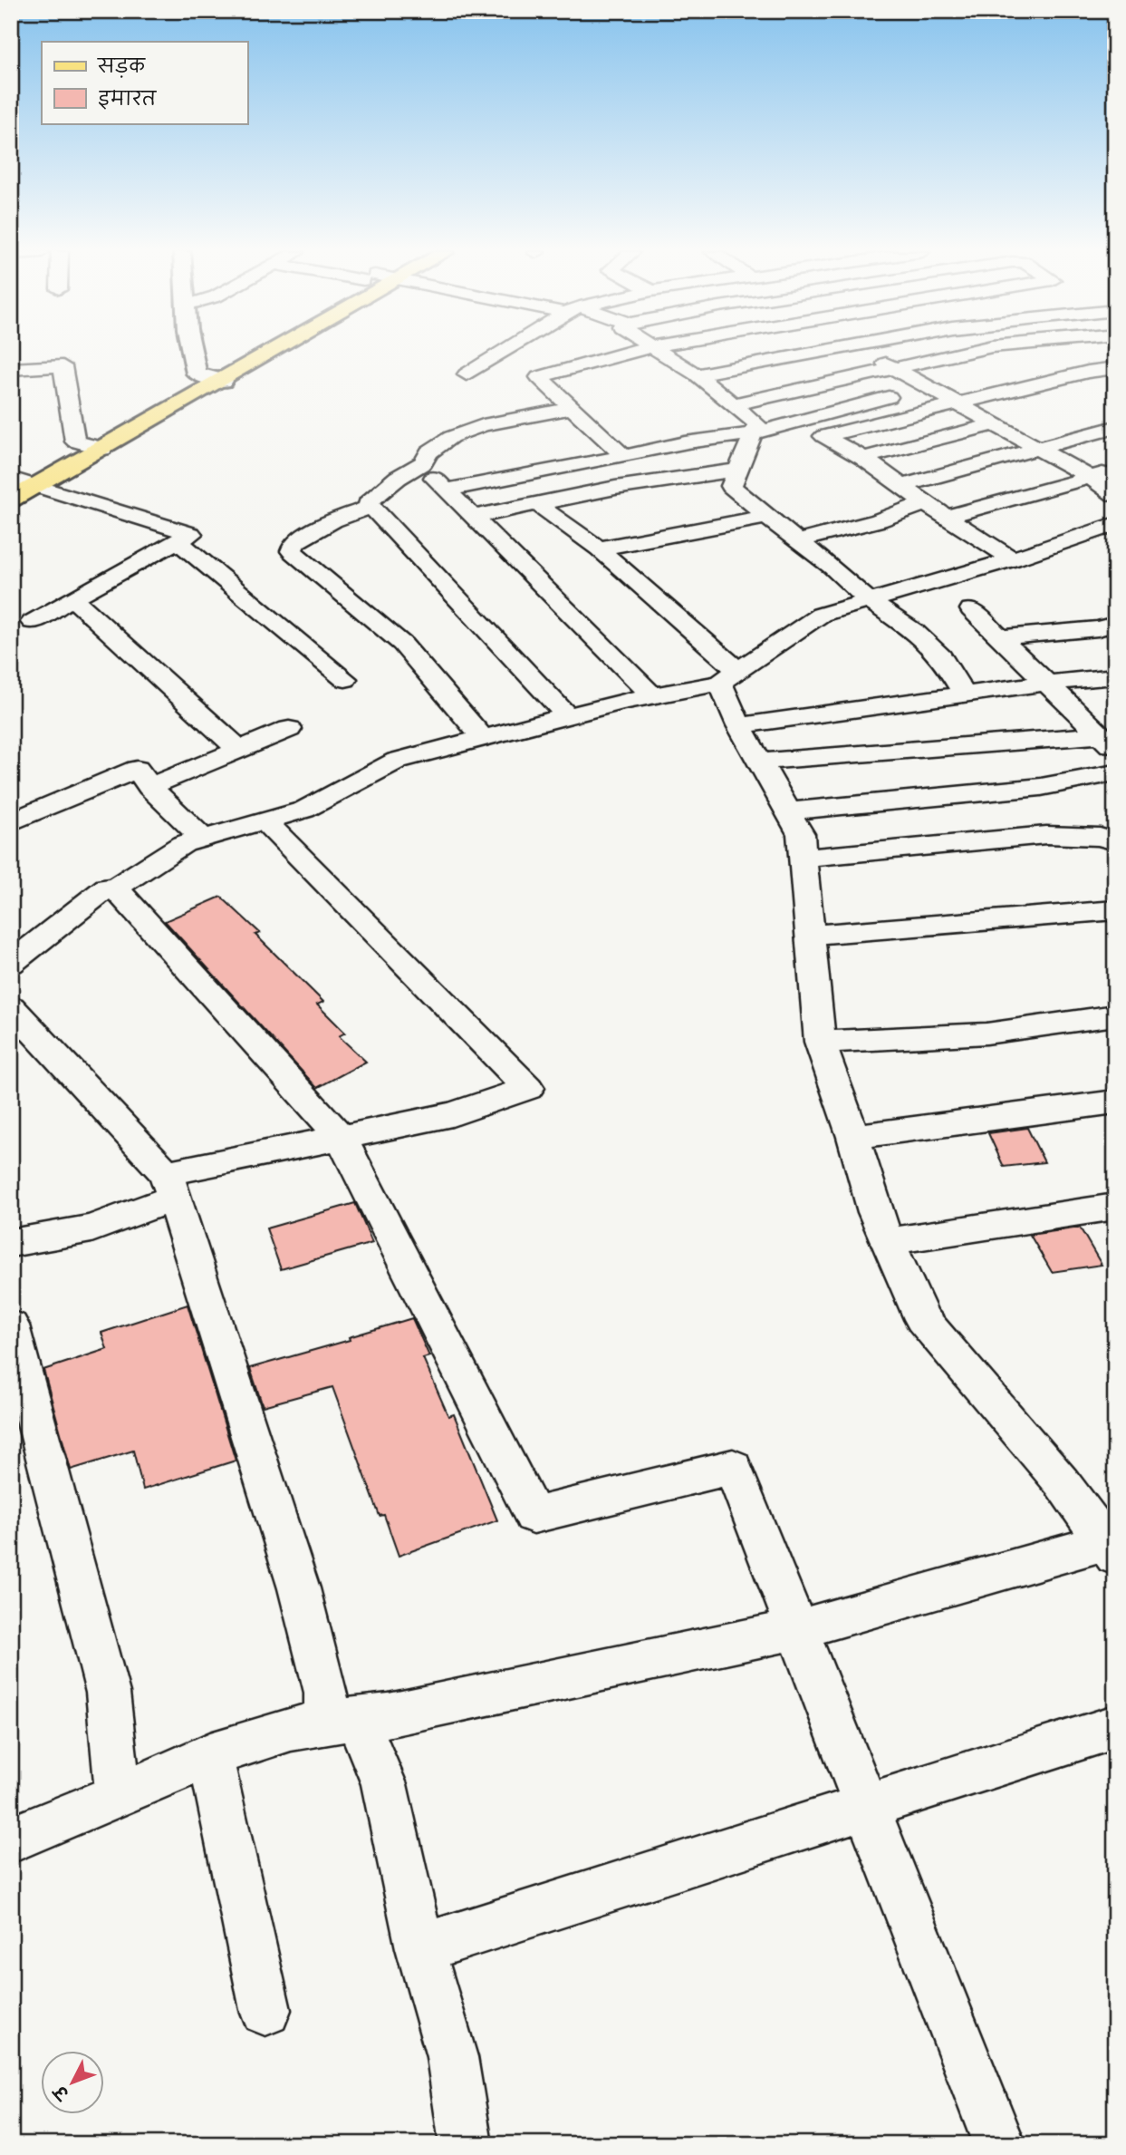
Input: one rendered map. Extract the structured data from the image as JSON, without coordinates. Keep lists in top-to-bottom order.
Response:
{
  "legend": ["सड़क", "इमारत"],
  "north": "bottom left"
}
